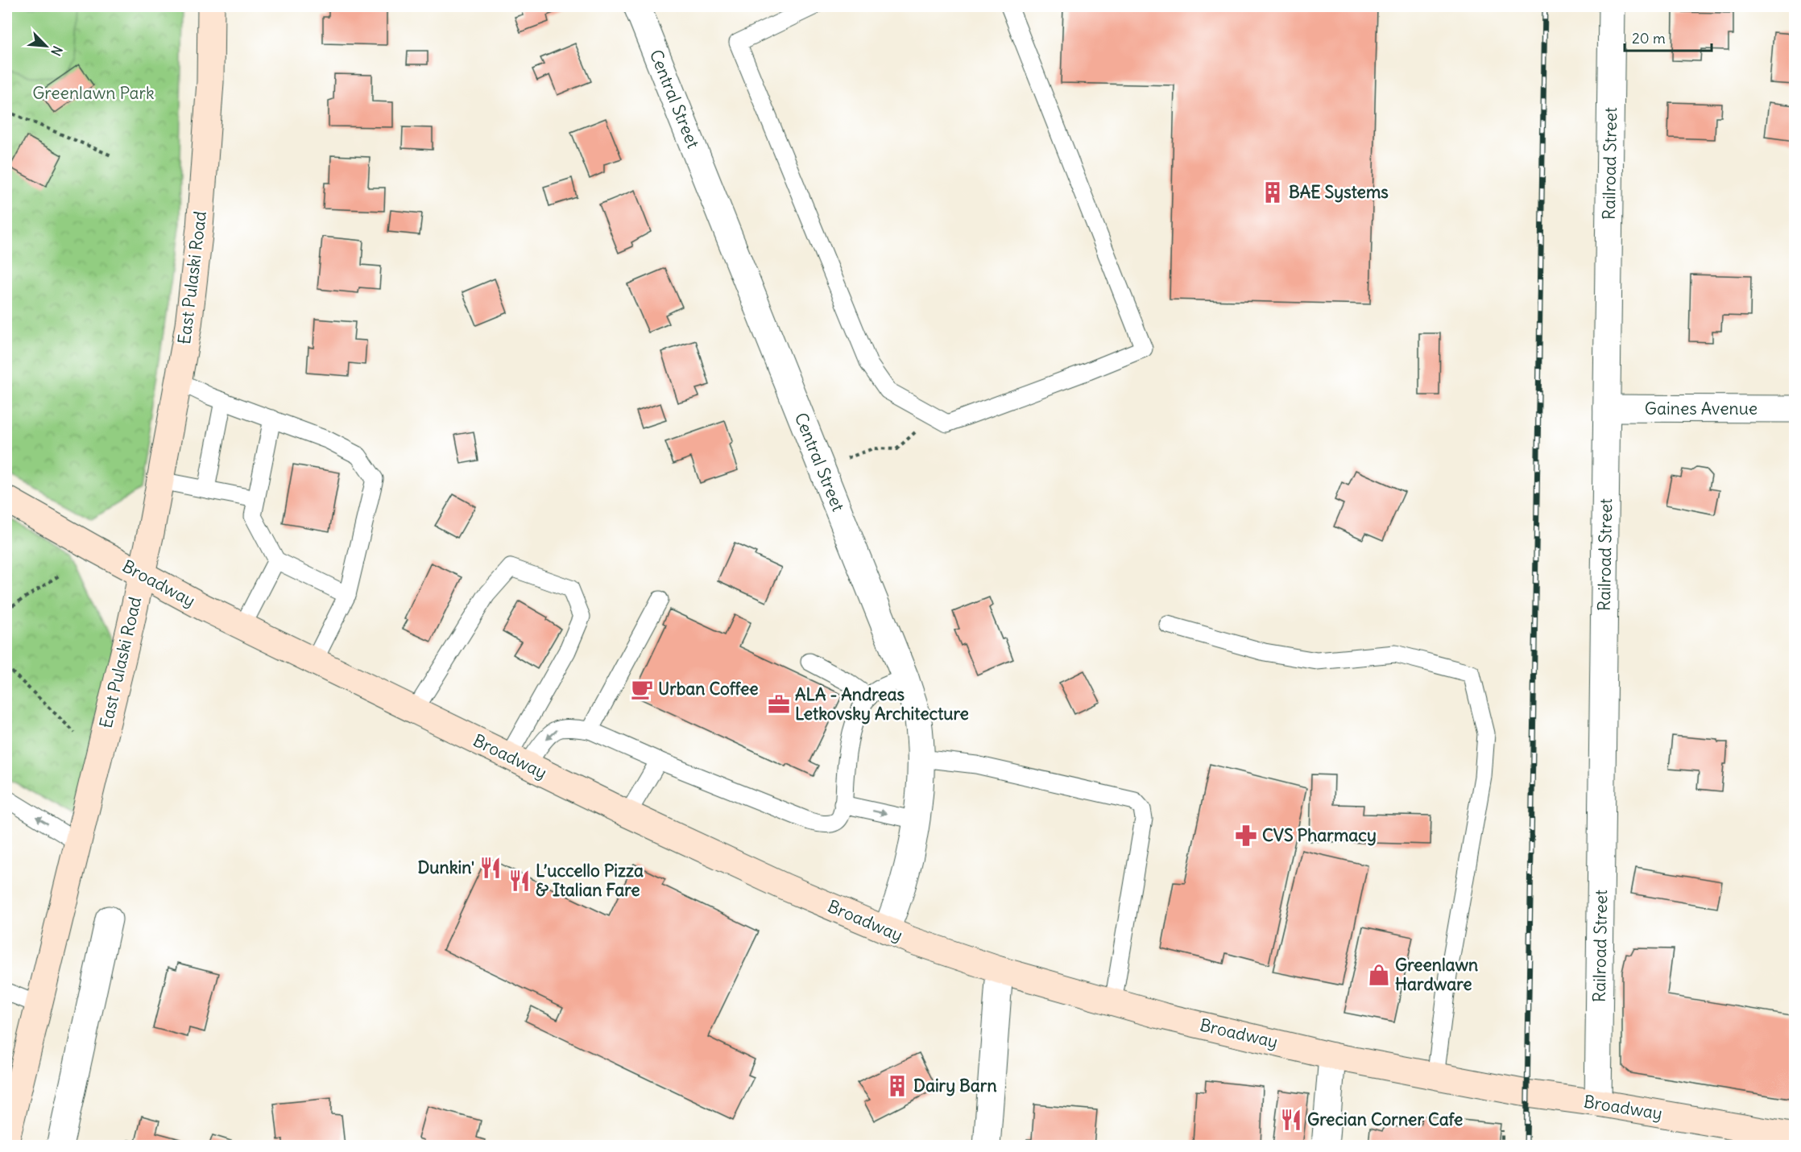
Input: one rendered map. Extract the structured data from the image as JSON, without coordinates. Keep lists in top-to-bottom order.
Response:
{
  "streets": {
    "main road": ["East Pulaski Road", "Broadway"],
    "street": ["Central Street", "Railroad Street", "Gaines Avenue"]
  },
  "crossings": [
    ["Central Street", "Broadway"],
    ["Railroad Street", "Gaines Avenue"],
    ["Railroad Street", "Broadway"],
    ["East Pulaski Road", "Broadway"]
  ],
  "parks": ["Greenlawn Park"],
  "places": {
    "building": ["BAE Systems", "Dairy Barn"],
    "cafe": ["Urban Coffee"],
    "office": ["ALA - Andreas Letkovsky Architecture"],
    "pharmacy": ["CVS Pharmacy"],
    "restaurant": ["Dunkin'", "L’uccello Pizza & Italian Fare", "Grecian Corner Cafe"],
    "shop": ["Greenlawn Hardware"]
  },
  "scale_bar": "20 m",
  "north": "bottom right"
}
